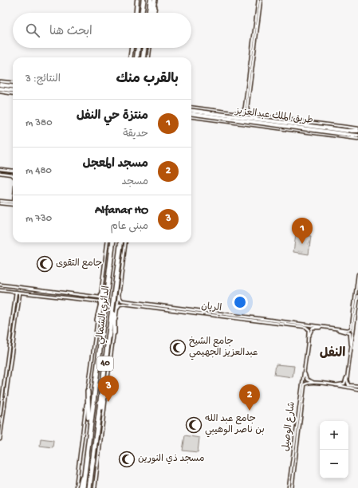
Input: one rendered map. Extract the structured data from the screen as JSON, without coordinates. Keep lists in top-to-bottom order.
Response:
{
  "streets": {
    "highway": ["الدائري الشمالي", "40"],
    "main road": ["طريق الملك عبدالعزيز"],
    "street": ["الريان", "شارع الوصيل"]
  },
  "crossings": [
    ["الريان", "شارع الوصيل"]
  ],
  "districts": ["النفل"],
  "places": {
    "mosque": [
      "جامع التقوى",
      "جامع الشيخ عبدالعزيز الجهيمي",
      "جامع عبد الله بن ناصر الوهيبي",
      "مسجد ذي النورين"
    ]
  },
  "page": {
    "search": "ابحث هنا",
    "heading": ["بالقرب منك", "النتائج: 3"],
    "list": [
      {
        "mark": "1",
        "name": "منتزة حي النفل",
        "note": "حديقة",
        "value": "380 m"
      },
      {
        "mark": "2",
        "name": "مسجد المعجل",
        "note": "مسجد",
        "value": "480 m"
      },
      {
        "mark": "3",
        "name": "Alfanar HO",
        "note": "مبنى عام",
        "value": "730 m"
      }
    ],
    "pins": ["1", "3", "2"],
    "map_buttons": ["+", "−"]
  }
}
